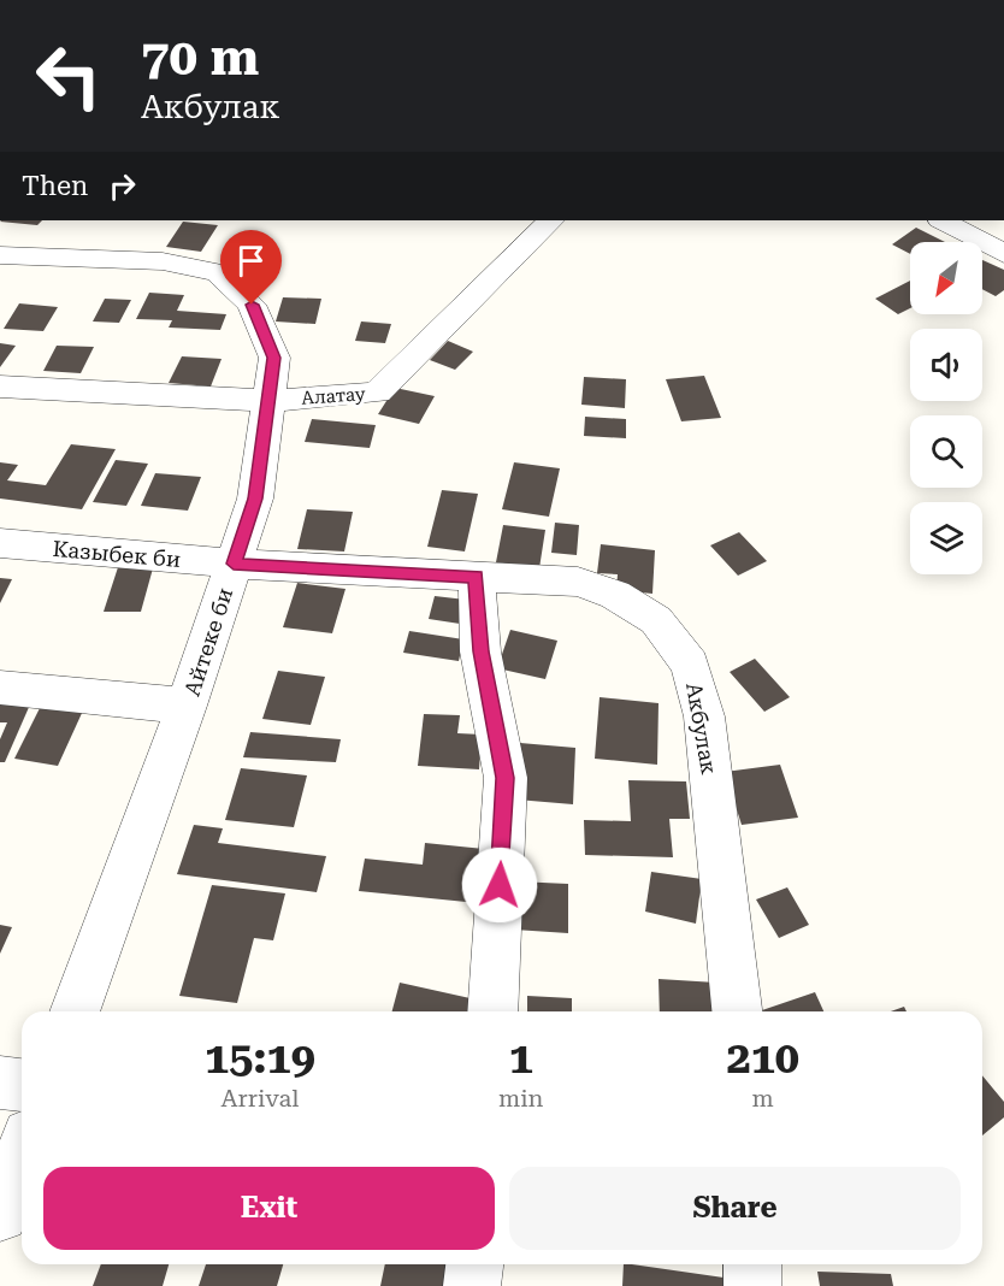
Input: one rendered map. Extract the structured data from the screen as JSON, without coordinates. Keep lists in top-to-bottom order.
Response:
{
  "streets": {
    "street": [
      "Алатау",
      "Казыбек би",
      "Айтеке би",
      "Акбулак"
    ]
  },
  "crossings": [
    ["Алатау", "Айтеке би"],
    ["Казыбек би", "Айтеке би"],
    ["Казыбек би", "Акбулак"],
    ["Айтеке би", "Акбулак"]
  ],
  "north": "bottom left",
  "page": {
    "turn": ["70 m", "Акбулак"],
    "then": "Then",
    "eta": [
      "15:19",
      "Arrival",
      "1",
      "min",
      "210",
      "m"
    ],
    "buttons": ["Exit", "Share"]
  }
}
